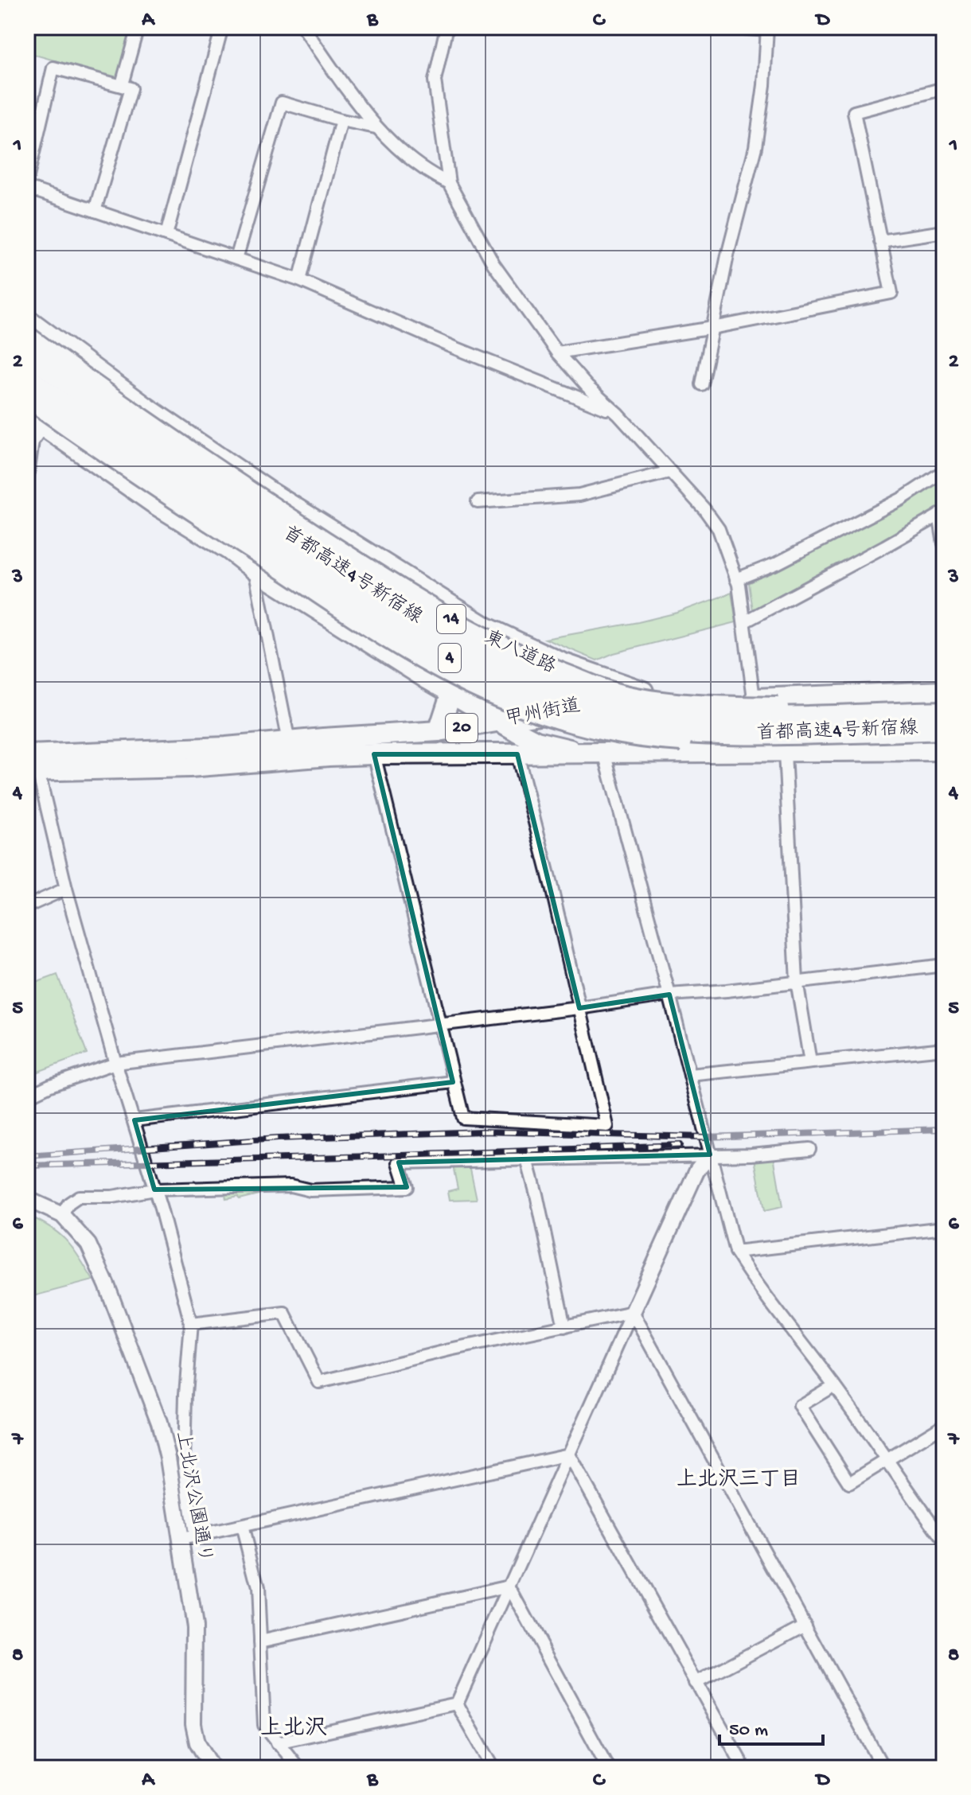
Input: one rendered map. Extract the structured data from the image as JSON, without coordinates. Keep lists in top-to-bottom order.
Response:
{
  "streets": {
    "highway": ["首都高速4号新宿線", "4"],
    "main road": [
      "14",
      "東八道路",
      "甲州街道",
      "20"
    ],
    "street": ["上北沢公園通り"]
  },
  "crossings": [
    ["14", "甲州街道"]
  ],
  "districts": ["上北沢三丁目", "上北沢"],
  "scale_bar": "50 m",
  "grid": {
    "columns": [
      "A",
      "B",
      "C",
      "D"
    ],
    "rows": [
      "1",
      "2",
      "3",
      "4",
      "5",
      "6",
      "7",
      "8"
    ]
  }
}
